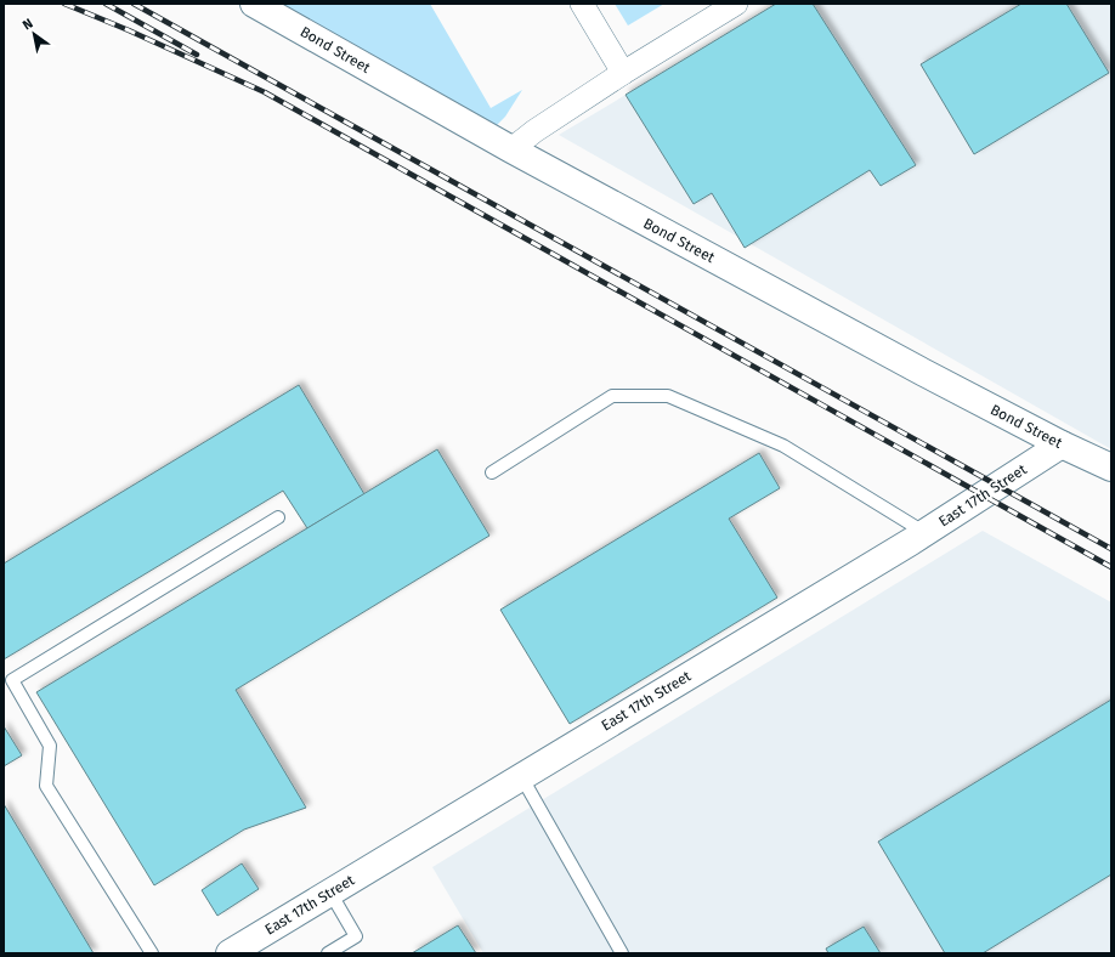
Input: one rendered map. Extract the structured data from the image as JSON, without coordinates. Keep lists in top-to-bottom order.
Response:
{
  "streets": {
    "street": ["Bond Street", "East 17th Street"]
  },
  "crossings": [
    ["Bond Street", "East 17th Street"]
  ],
  "north": "top left"
}
